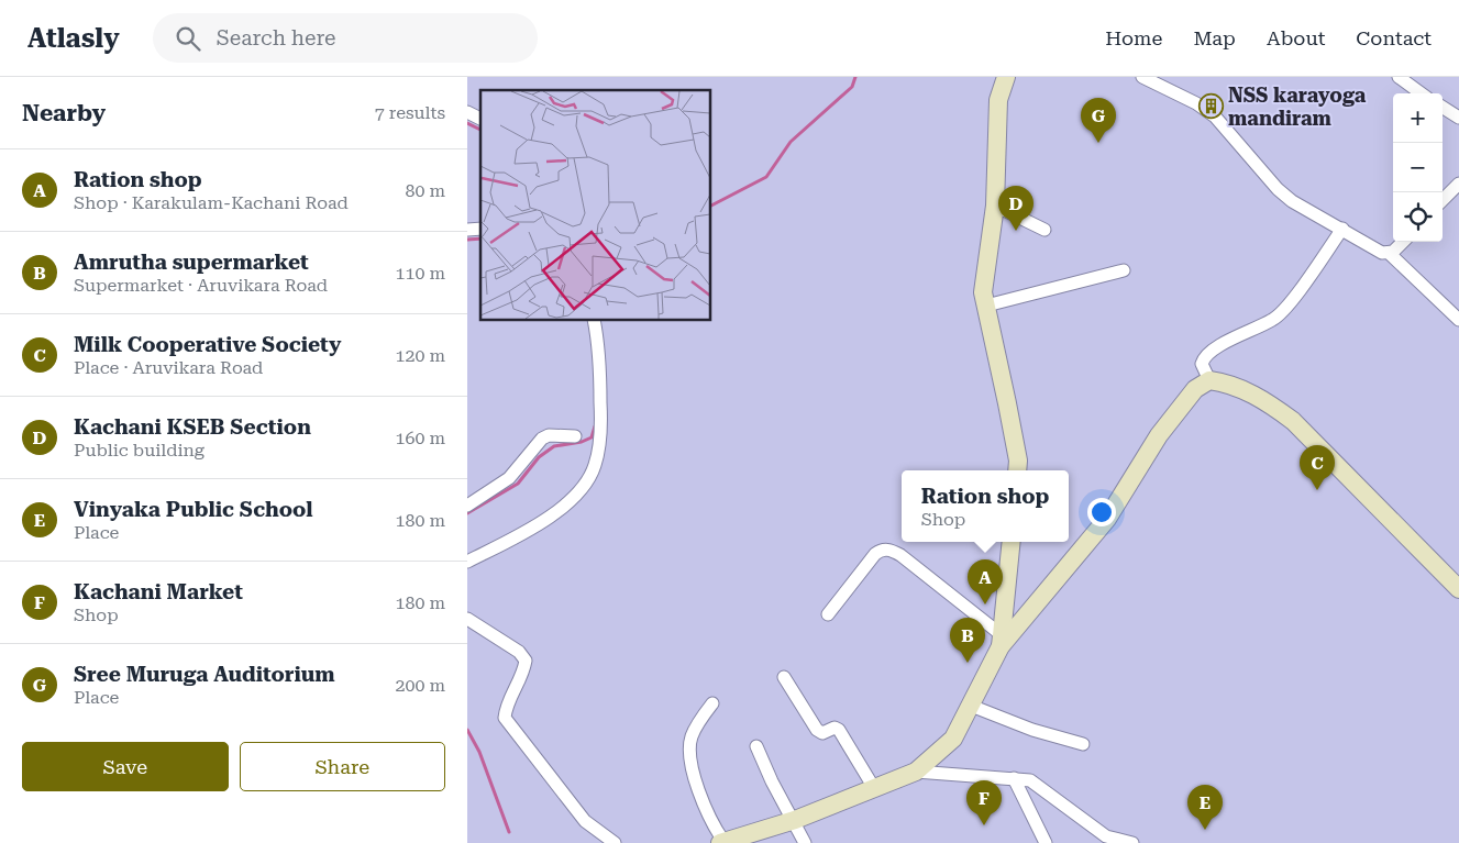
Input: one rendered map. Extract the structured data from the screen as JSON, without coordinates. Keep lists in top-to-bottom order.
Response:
{
  "places": {
    "building": ["NSS karayoga mandiram"]
  },
  "page": {
    "header": "Atlasly",
    "search": "Search here",
    "nav": [
      "Home",
      "Map",
      "About",
      "Contact"
    ],
    "heading": ["Nearby", "7 results"],
    "map_buttons": ["+", "−"],
    "pins": [
      "G",
      "D",
      "C",
      "A",
      "B",
      "F",
      "E"
    ],
    "list": [
      {
        "mark": "A",
        "name": "Ration shop",
        "note": "Shop · Karakulam-Kachani Road",
        "value": "80 m"
      },
      {
        "mark": "B",
        "name": "Amrutha supermarket",
        "note": "Supermarket · Aruvikara Road",
        "value": "110 m"
      },
      {
        "mark": "C",
        "name": "Milk Cooperative Society",
        "note": "Place · Aruvikara Road",
        "value": "120 m"
      },
      {
        "mark": "D",
        "name": "Kachani KSEB Section",
        "note": "Public building",
        "value": "160 m"
      },
      {
        "mark": "E",
        "name": "Vinyaka Public School",
        "note": "Place",
        "value": "180 m"
      },
      {
        "mark": "F",
        "name": "Kachani Market",
        "note": "Shop",
        "value": "180 m"
      },
      {
        "mark": "G",
        "name": "Sree Muruga Auditorium",
        "note": "Place",
        "value": "200 m"
      }
    ],
    "popup": ["Ration shop", "Shop"],
    "buttons": ["Save", "Share"]
  }
}
